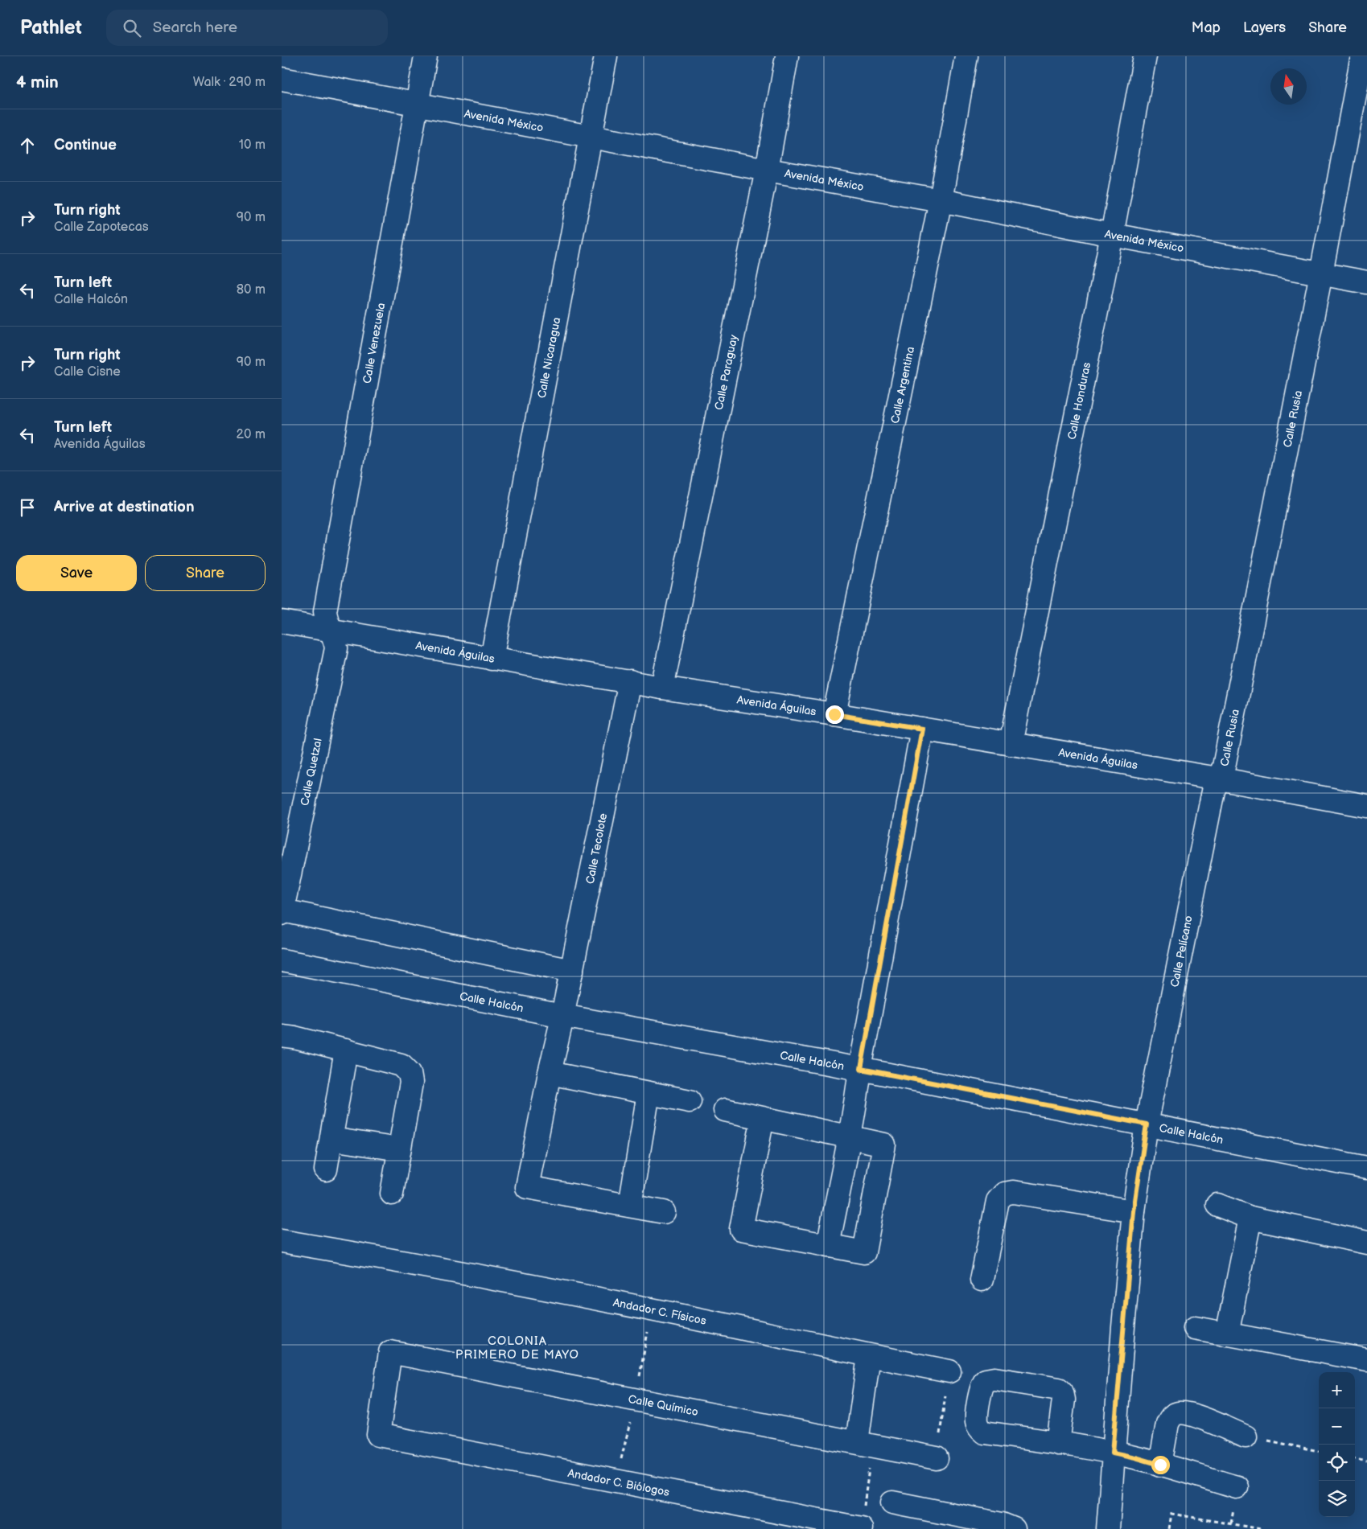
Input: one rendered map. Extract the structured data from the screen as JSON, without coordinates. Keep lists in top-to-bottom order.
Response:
{
  "streets": {
    "street": [
      "Avenida México",
      "Calle Venezuela",
      "Calle Nicaragua",
      "Calle Paraguay",
      "Calle Argentina",
      "Calle Honduras",
      "Calle Rusia",
      "Avenida Águilas",
      "Calle Quetzal",
      "Calle Tecolote",
      "Calle Pelícano",
      "Calle Halcón",
      "Andador C. Físicos",
      "Calle Químico",
      "Andador C. Biólogos"
    ]
  },
  "crossings": [
    ["Avenida México", "Calle Venezuela"],
    ["Avenida México", "Calle Nicaragua"],
    ["Avenida México", "Calle Paraguay"],
    ["Avenida México", "Calle Argentina"],
    ["Avenida México", "Calle Honduras"],
    ["Avenida México", "Calle Rusia"],
    ["Calle Venezuela", "Avenida Águilas"],
    ["Calle Venezuela", "Calle Quetzal"],
    ["Calle Nicaragua", "Avenida Águilas"],
    ["Calle Paraguay", "Avenida Águilas"],
    ["Calle Argentina", "Avenida Águilas"],
    ["Calle Honduras", "Avenida Águilas"],
    ["Calle Rusia", "Avenida Águilas"],
    ["Calle Rusia", "Calle Pelícano"],
    ["Avenida Águilas", "Calle Quetzal"],
    ["Avenida Águilas", "Calle Tecolote"],
    ["Avenida Águilas", "Calle Pelícano"],
    ["Calle Tecolote", "Calle Halcón"],
    ["Calle Pelícano", "Calle Halcón"],
    ["Calle Químico", "Andador C. Biólogos"]
  ],
  "districts": ["COLONIA PRIMERO DE MAYO"],
  "north": "top",
  "page": {
    "header": "Pathlet",
    "search": "Search here",
    "nav": ["Map", "Layers", "Share"],
    "heading": ["4 min", "Walk · 290 m"],
    "list": [
      ["Continue", "10 m"],
      ["Turn right", "Calle Zapotecas", "90 m"],
      ["Turn left", "Calle Halcón", "80 m"],
      ["Turn right", "Calle Cisne", "90 m"],
      ["Turn left", "Avenida Águilas", "20 m"],
      "Arrive at destination"
    ],
    "buttons": ["Save", "Share"],
    "map_buttons": ["+", "−"]
  }
}
